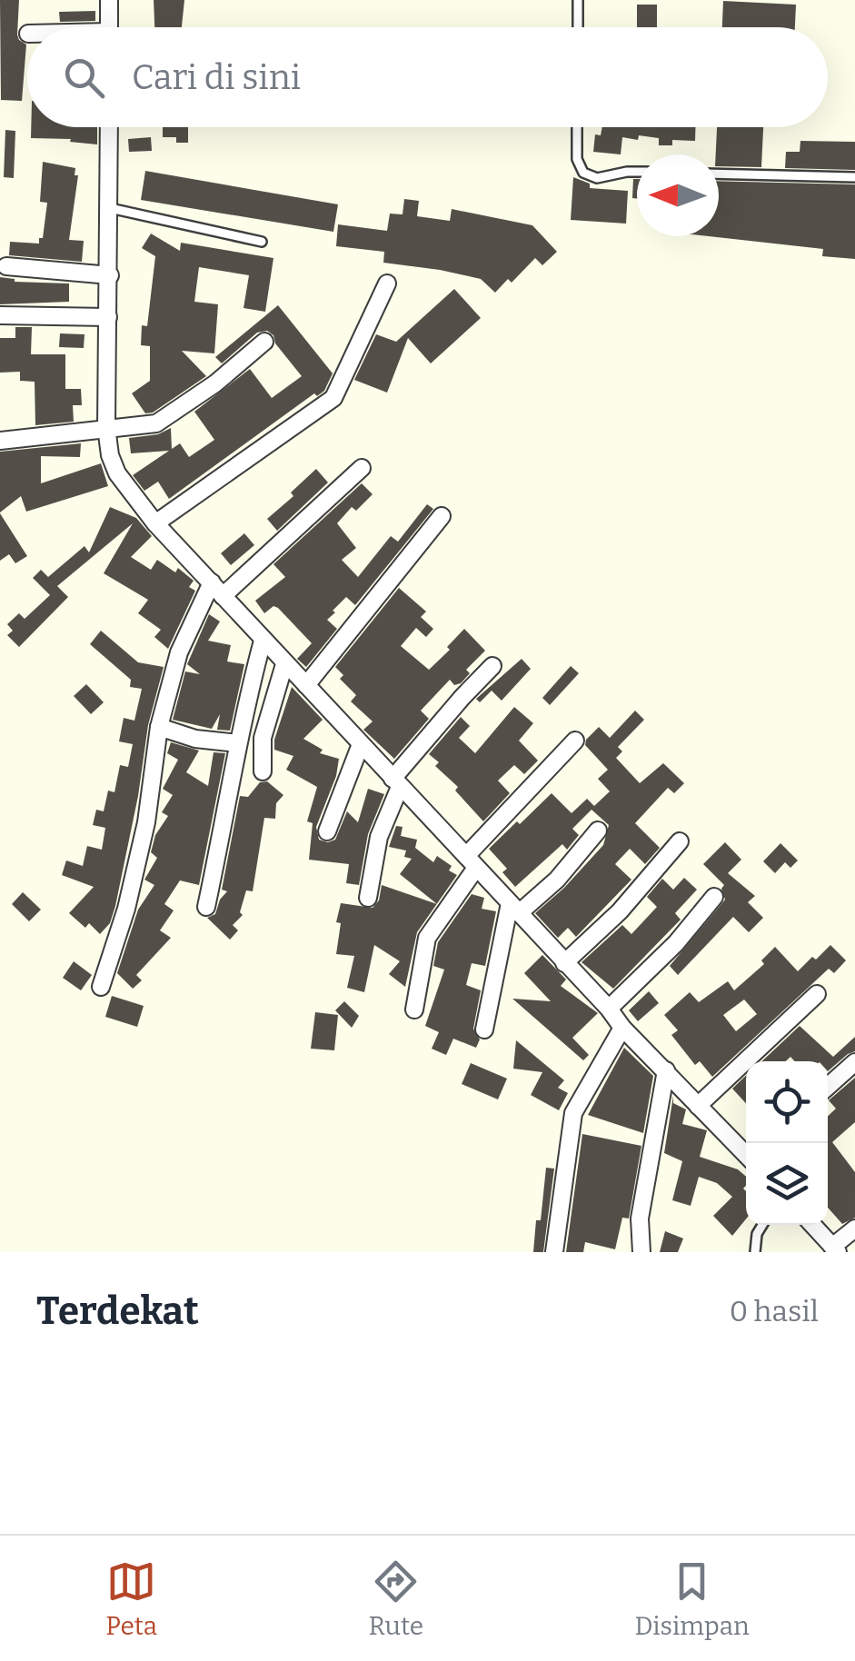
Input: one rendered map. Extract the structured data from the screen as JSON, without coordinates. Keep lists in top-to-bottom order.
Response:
{
  "north": "left",
  "page": {
    "search": "Cari di sini",
    "heading": ["Terdekat", "0 hasil"],
    "nav": ["Peta", "Rute", "Disimpan"]
  }
}
